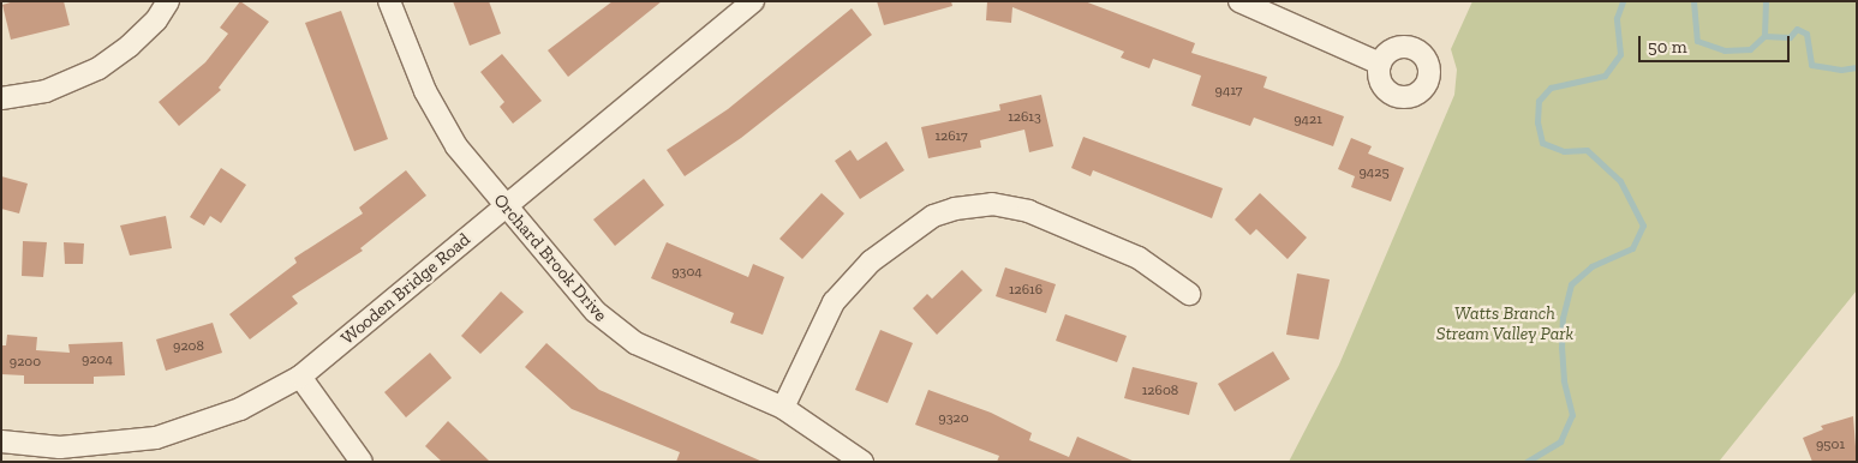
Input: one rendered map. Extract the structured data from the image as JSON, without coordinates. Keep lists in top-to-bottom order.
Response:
{
  "streets": {
    "street": ["Orchard Brook Drive", "Wooden Bridge Road"]
  },
  "crossings": [
    ["Orchard Brook Drive", "Wooden Bridge Road"]
  ],
  "parks": ["Watts Branch Stream Valley Park"],
  "house_numbers": [
    "9417",
    "12613",
    "9421",
    "12617",
    "9425",
    "9304",
    "12616",
    "9208",
    "9204",
    "9200",
    "12608",
    "9320",
    "9501"
  ],
  "scale_bar": "50 m"
}
